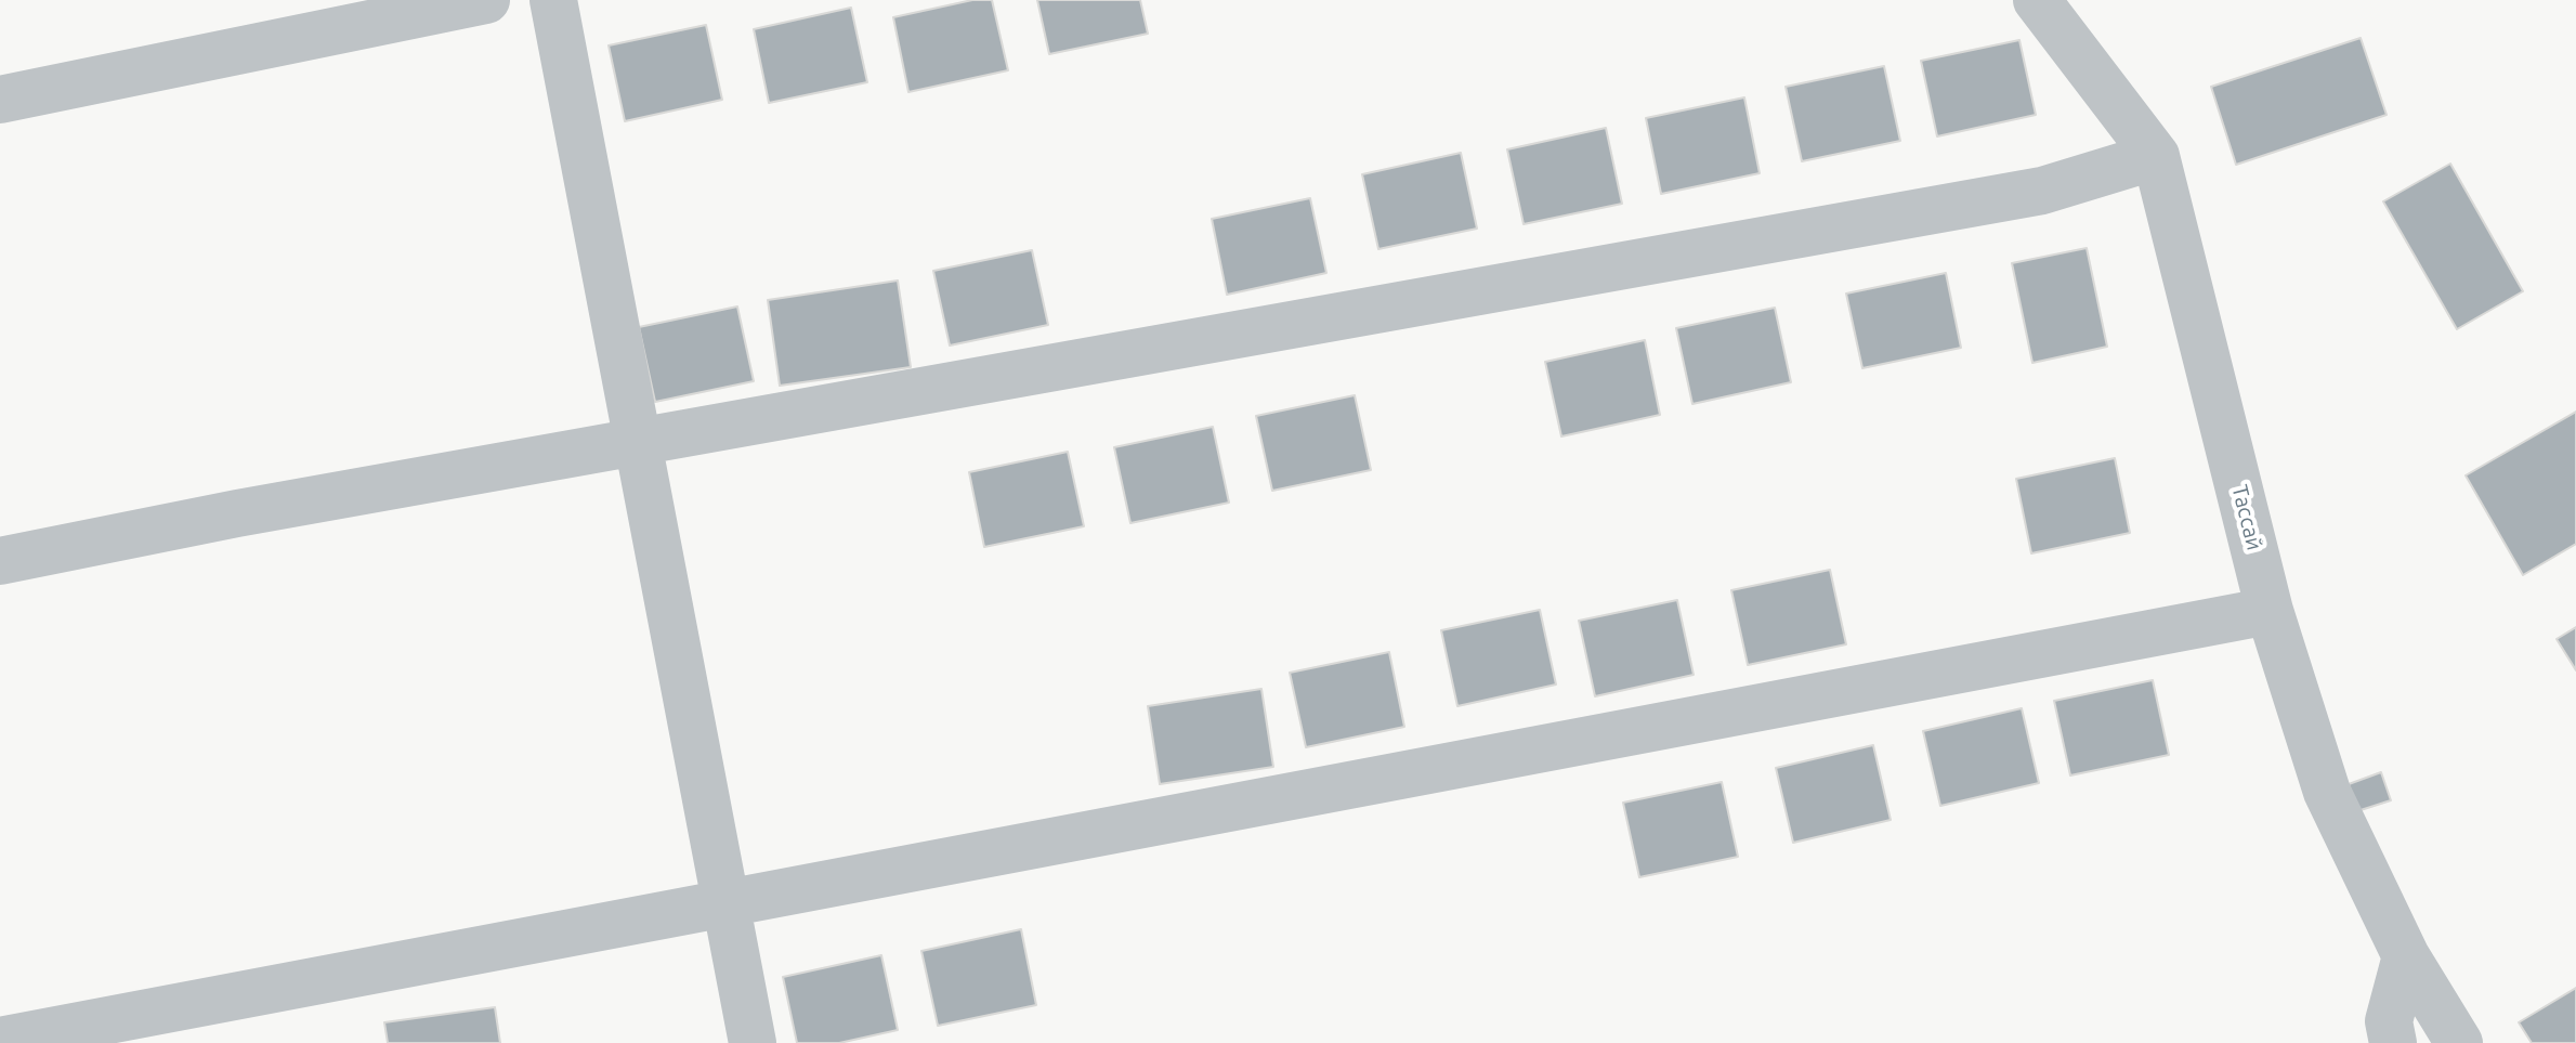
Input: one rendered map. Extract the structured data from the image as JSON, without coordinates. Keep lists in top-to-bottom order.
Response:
{
  "streets": {
    "street": ["Тассай"]
  }
}
